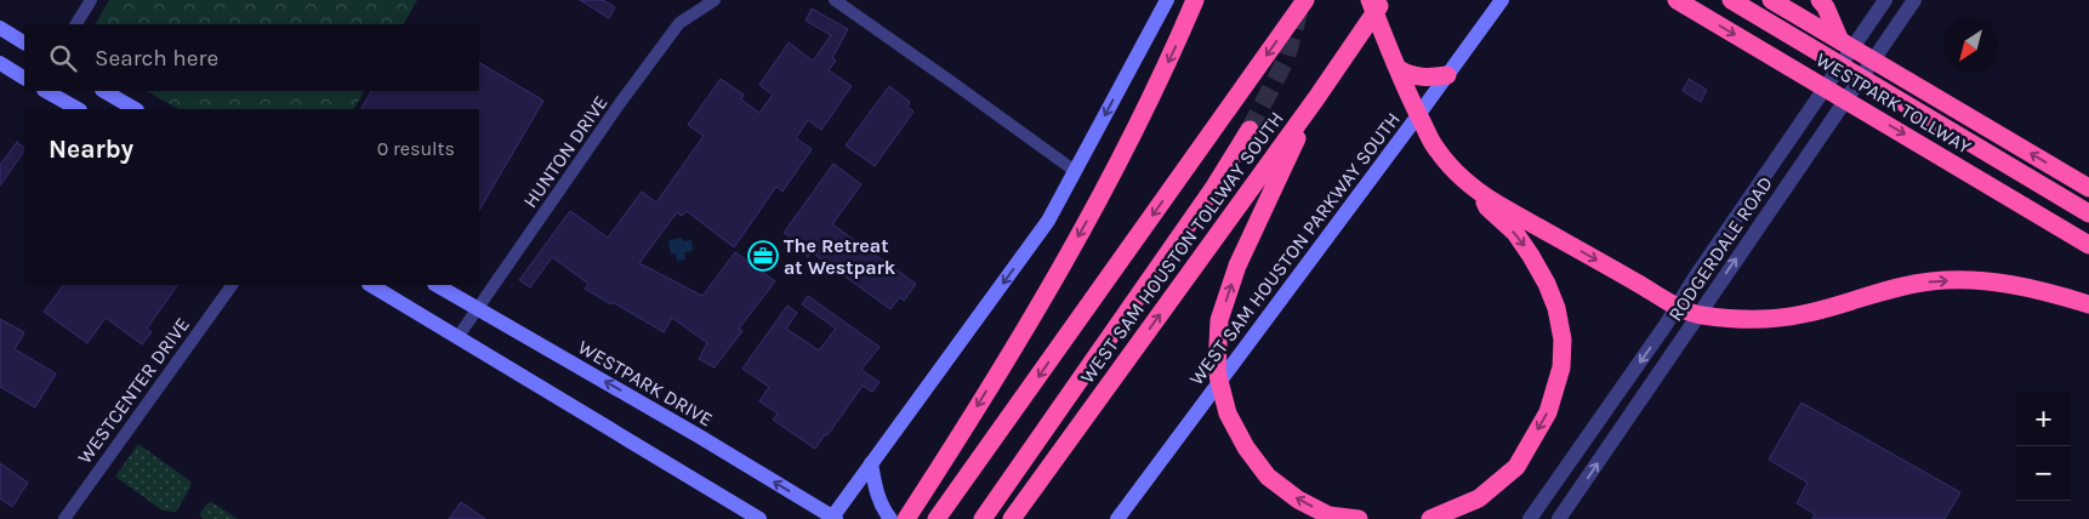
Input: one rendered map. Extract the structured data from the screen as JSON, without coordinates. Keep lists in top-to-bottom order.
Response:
{
  "streets": {
    "highway": ["WESTPARK TOLLWAY", "WEST SAM HOUSTON TOLLWAY SOUTH"],
    "main road": ["WEST SAM HOUSTON PARKWAY SOUTH", "WESTPARK DRIVE"],
    "street": ["HUNTON DRIVE", "RODGERDALE ROAD", "WESTCENTER DRIVE"]
  },
  "crossings": [
    ["HUNTON DRIVE", "WESTPARK DRIVE"]
  ],
  "places": {
    "office": ["The Retreat at Westpark"]
  },
  "north": "bottom left",
  "page": {
    "search": "Search here",
    "heading": ["Nearby", "0 results"],
    "map_buttons": ["+", "−"]
  }
}
